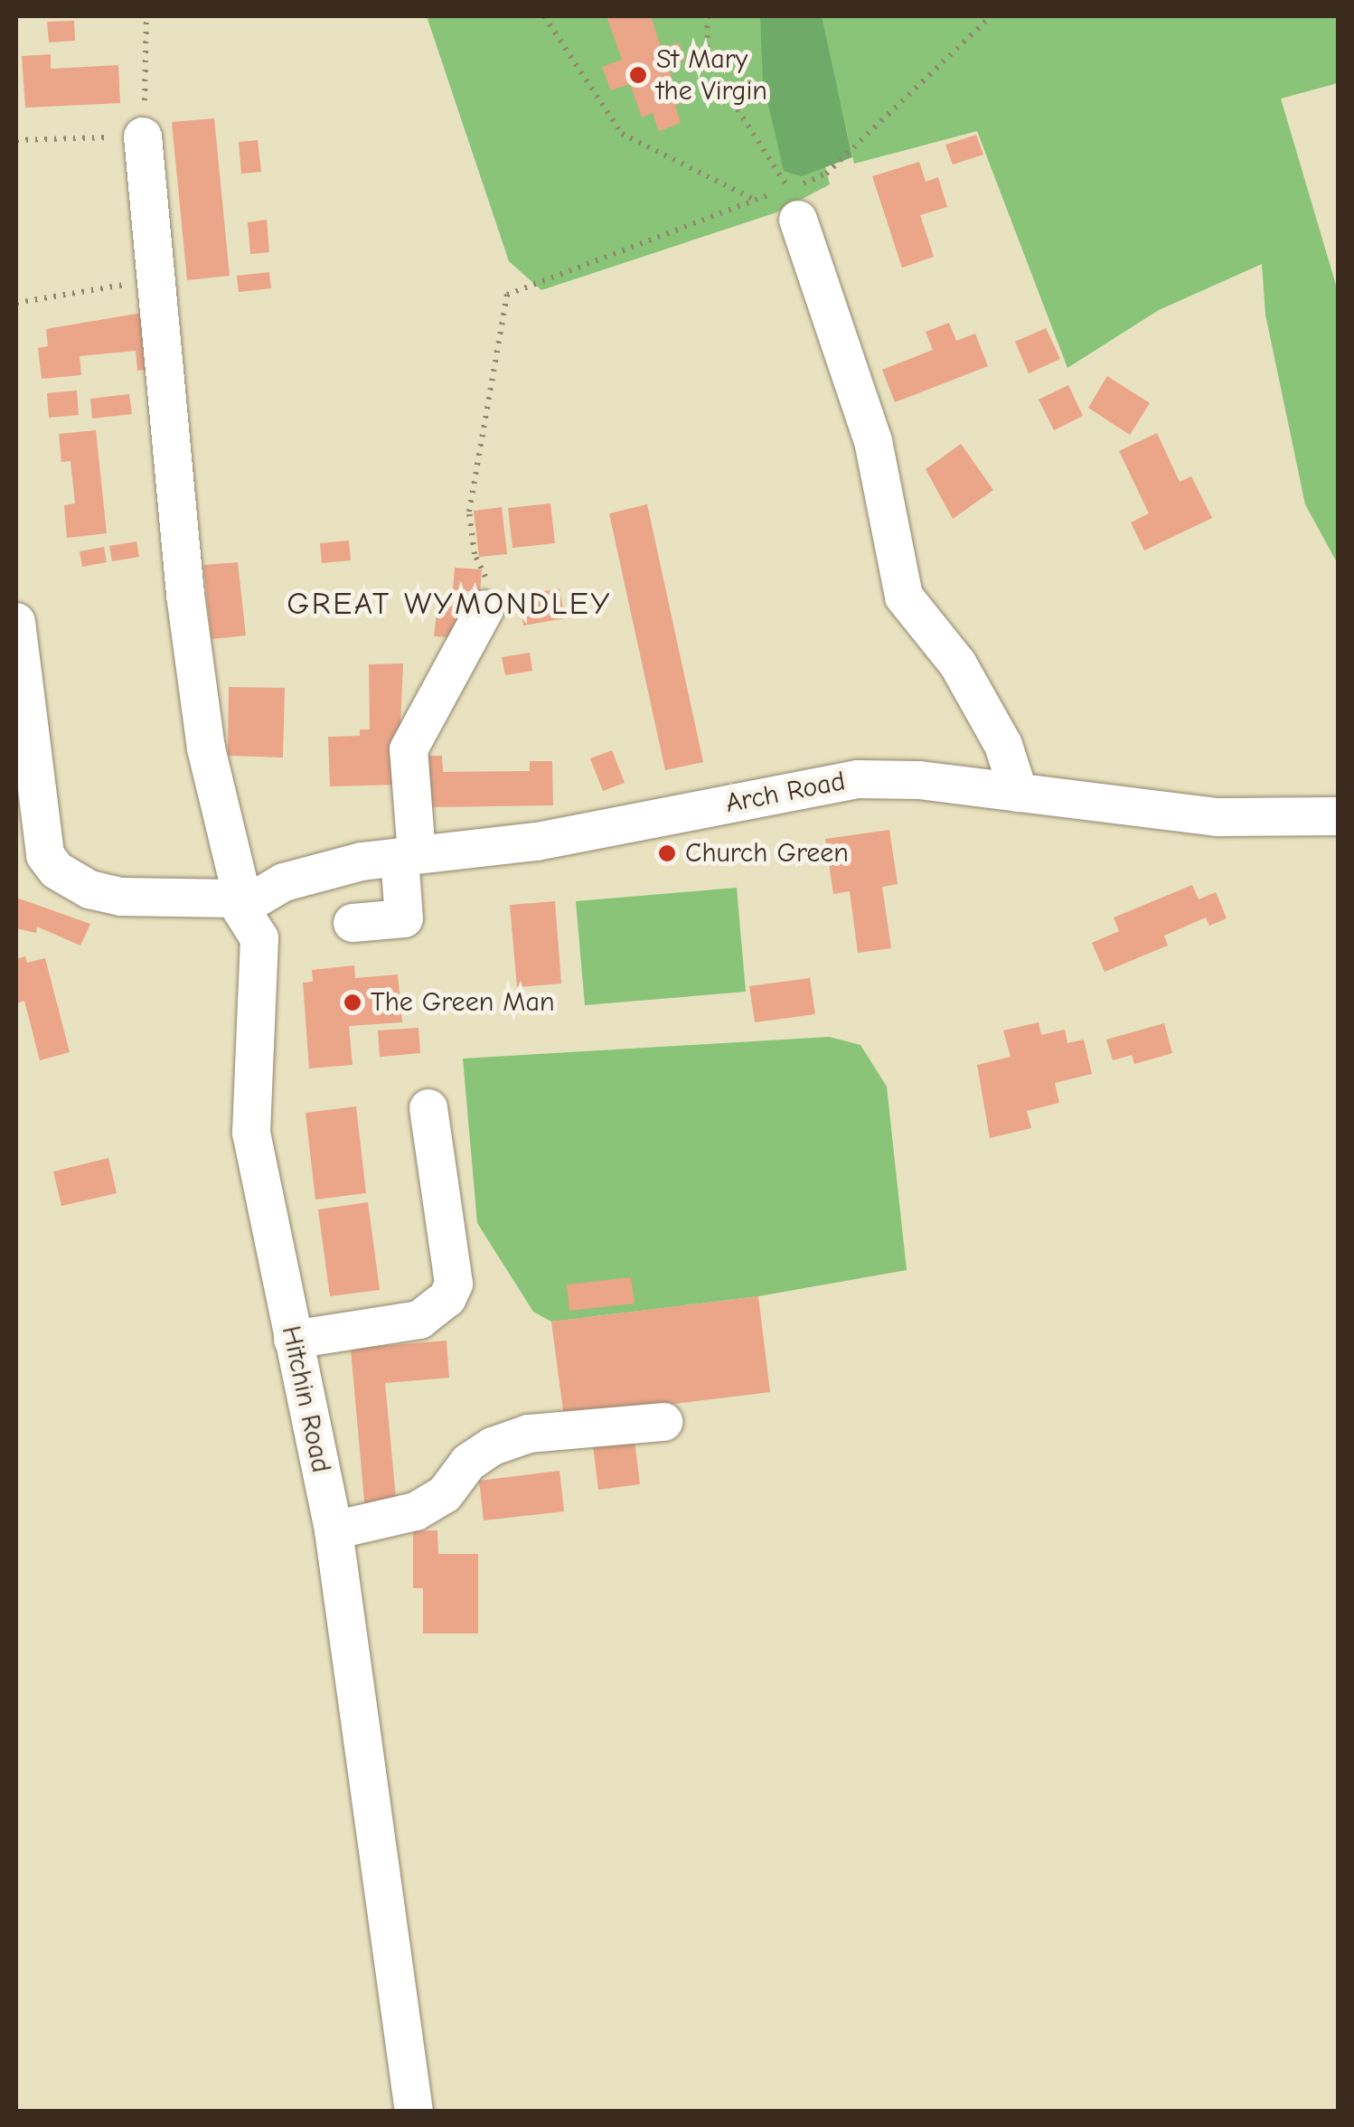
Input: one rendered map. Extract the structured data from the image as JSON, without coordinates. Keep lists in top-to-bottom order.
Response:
{
  "streets": {
    "street": ["Arch Road", "Hitchin Road"]
  },
  "crossings": [
    ["Arch Road", "Hitchin Road"]
  ],
  "districts": ["GREAT WYMONDLEY"],
  "places": ["St Mary the Virgin", "Church Green", "The Green Man"]
}
